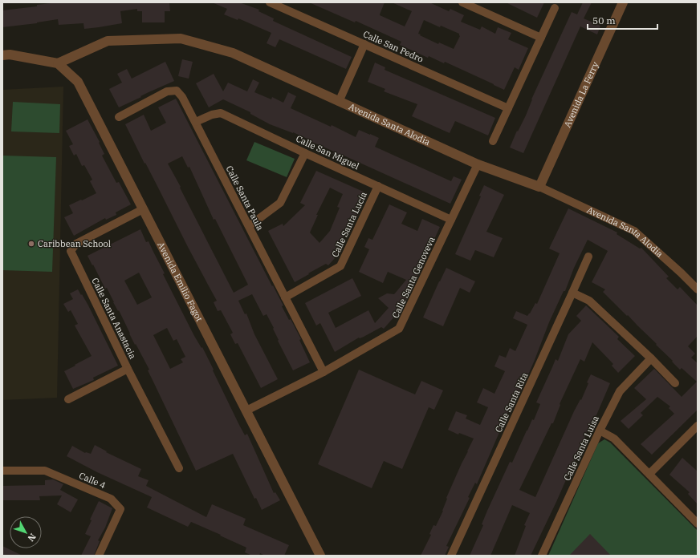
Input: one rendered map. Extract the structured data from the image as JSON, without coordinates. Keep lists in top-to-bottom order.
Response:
{
  "streets": {
    "street": [
      "Calle San Pedro",
      "Avenida La Ferry",
      "Avenida Santa Alodia",
      "Calle San Miguel",
      "Calle Santa Paula",
      "Calle Santa Lucía",
      "Calle Santa Genoveva",
      "Avenida Emilio Fagot",
      "Calle Santa Anastacia",
      "Calle Santa Rita",
      "Calle Santa Luisa",
      "Calle 4"
    ]
  },
  "crossings": [
    ["Avenida La Ferry", "Avenida Santa Alodia"],
    ["Avenida Santa Alodia", "Calle Santa Genoveva"],
    ["Avenida Santa Alodia", "Avenida Emilio Fagot"],
    ["Calle San Miguel", "Calle Santa Paula"],
    ["Calle San Miguel", "Calle Santa Lucía"],
    ["Calle San Miguel", "Calle Santa Genoveva"],
    ["Calle Santa Paula", "Calle Santa Lucía"],
    ["Calle Santa Paula", "Calle Santa Genoveva"],
    ["Calle Santa Genoveva", "Avenida Emilio Fagot"],
    ["Avenida Emilio Fagot", "Calle Santa Anastacia"]
  ],
  "places": ["Caribbean School"],
  "scale_bar": "50 m",
  "north": "bottom right"
}
